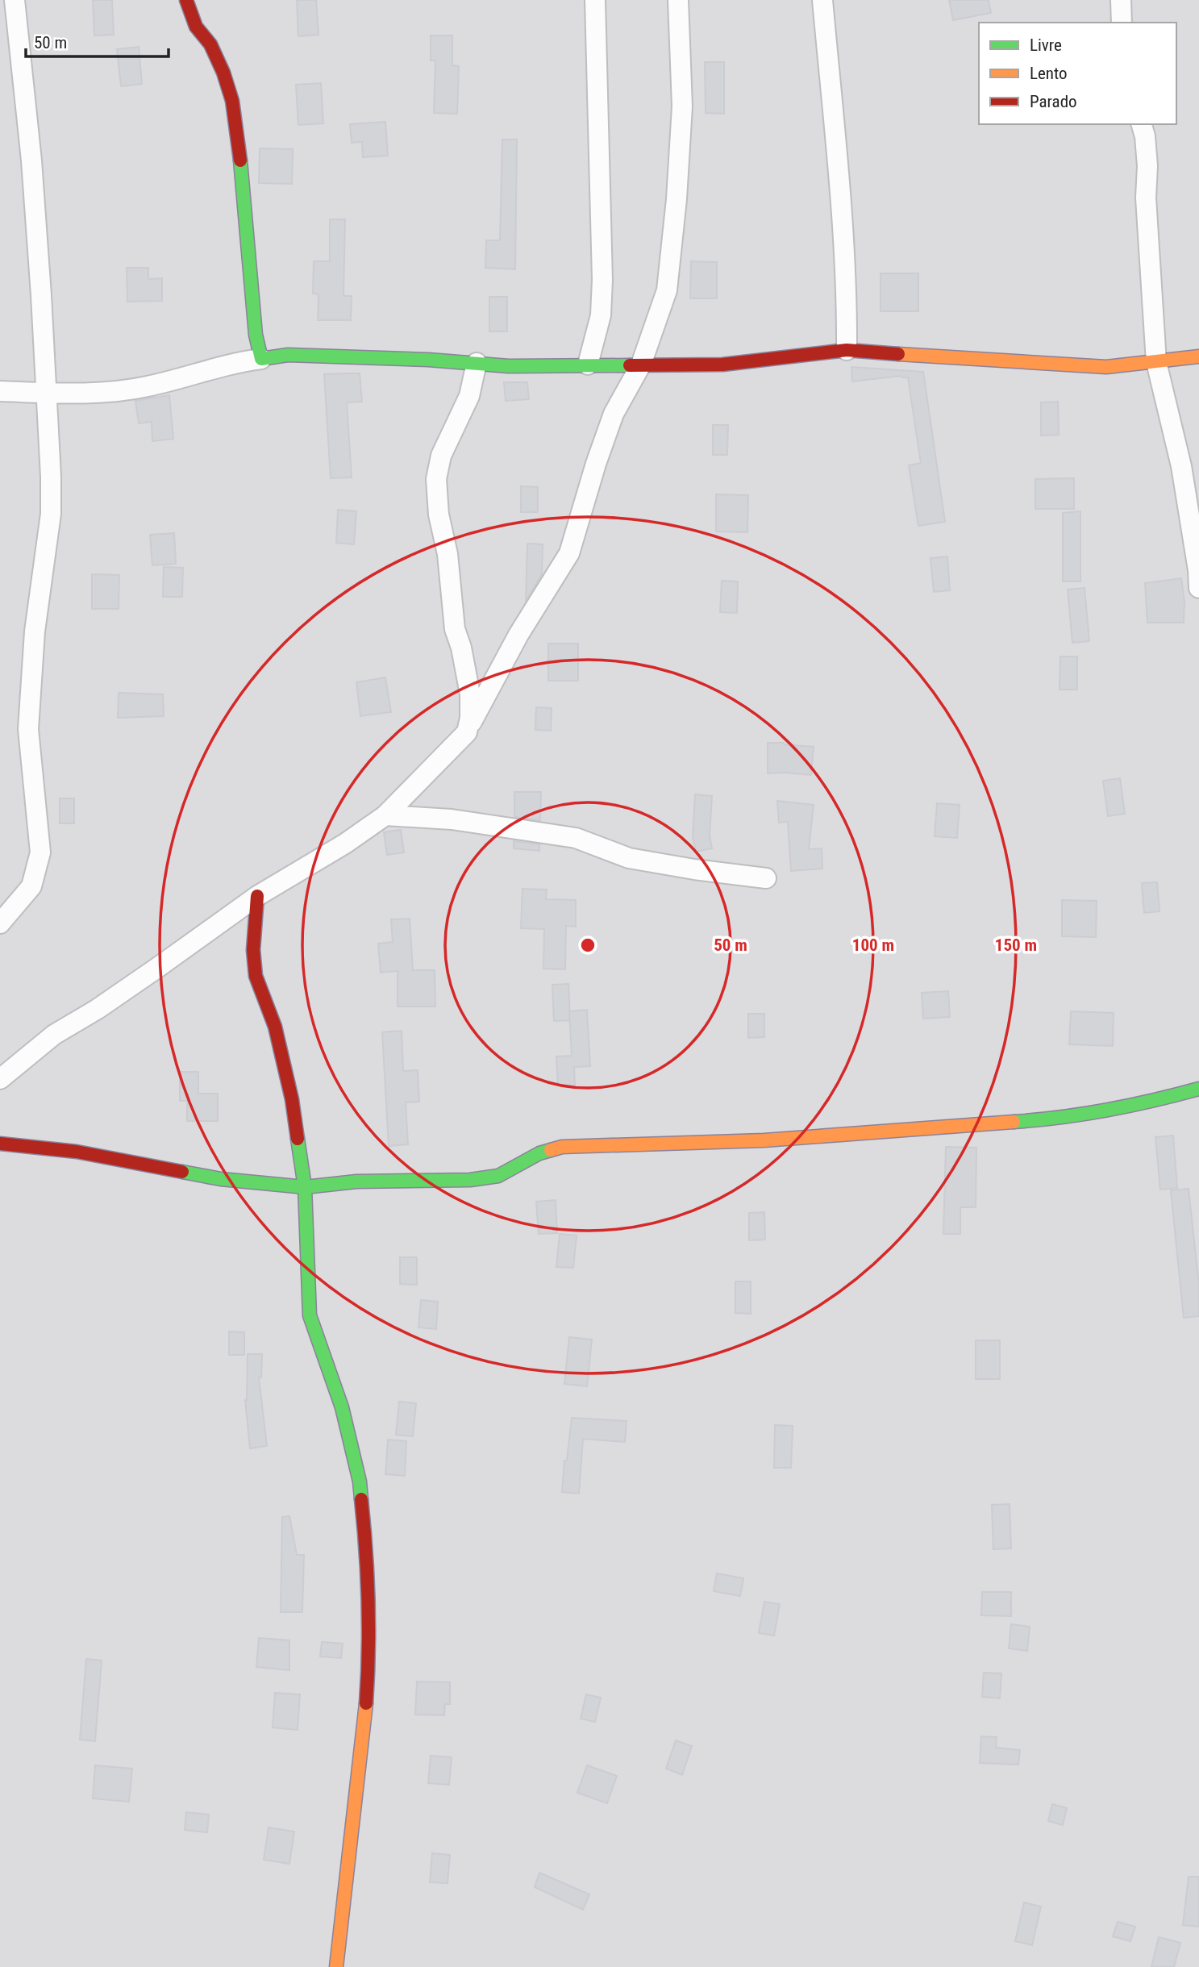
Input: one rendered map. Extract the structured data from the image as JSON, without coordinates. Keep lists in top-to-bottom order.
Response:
{
  "legend": ["Livre", "Lento", "Parado"],
  "scale_bar": "50 m",
  "rings": ["50 m", "100 m", "150 m"]
}
